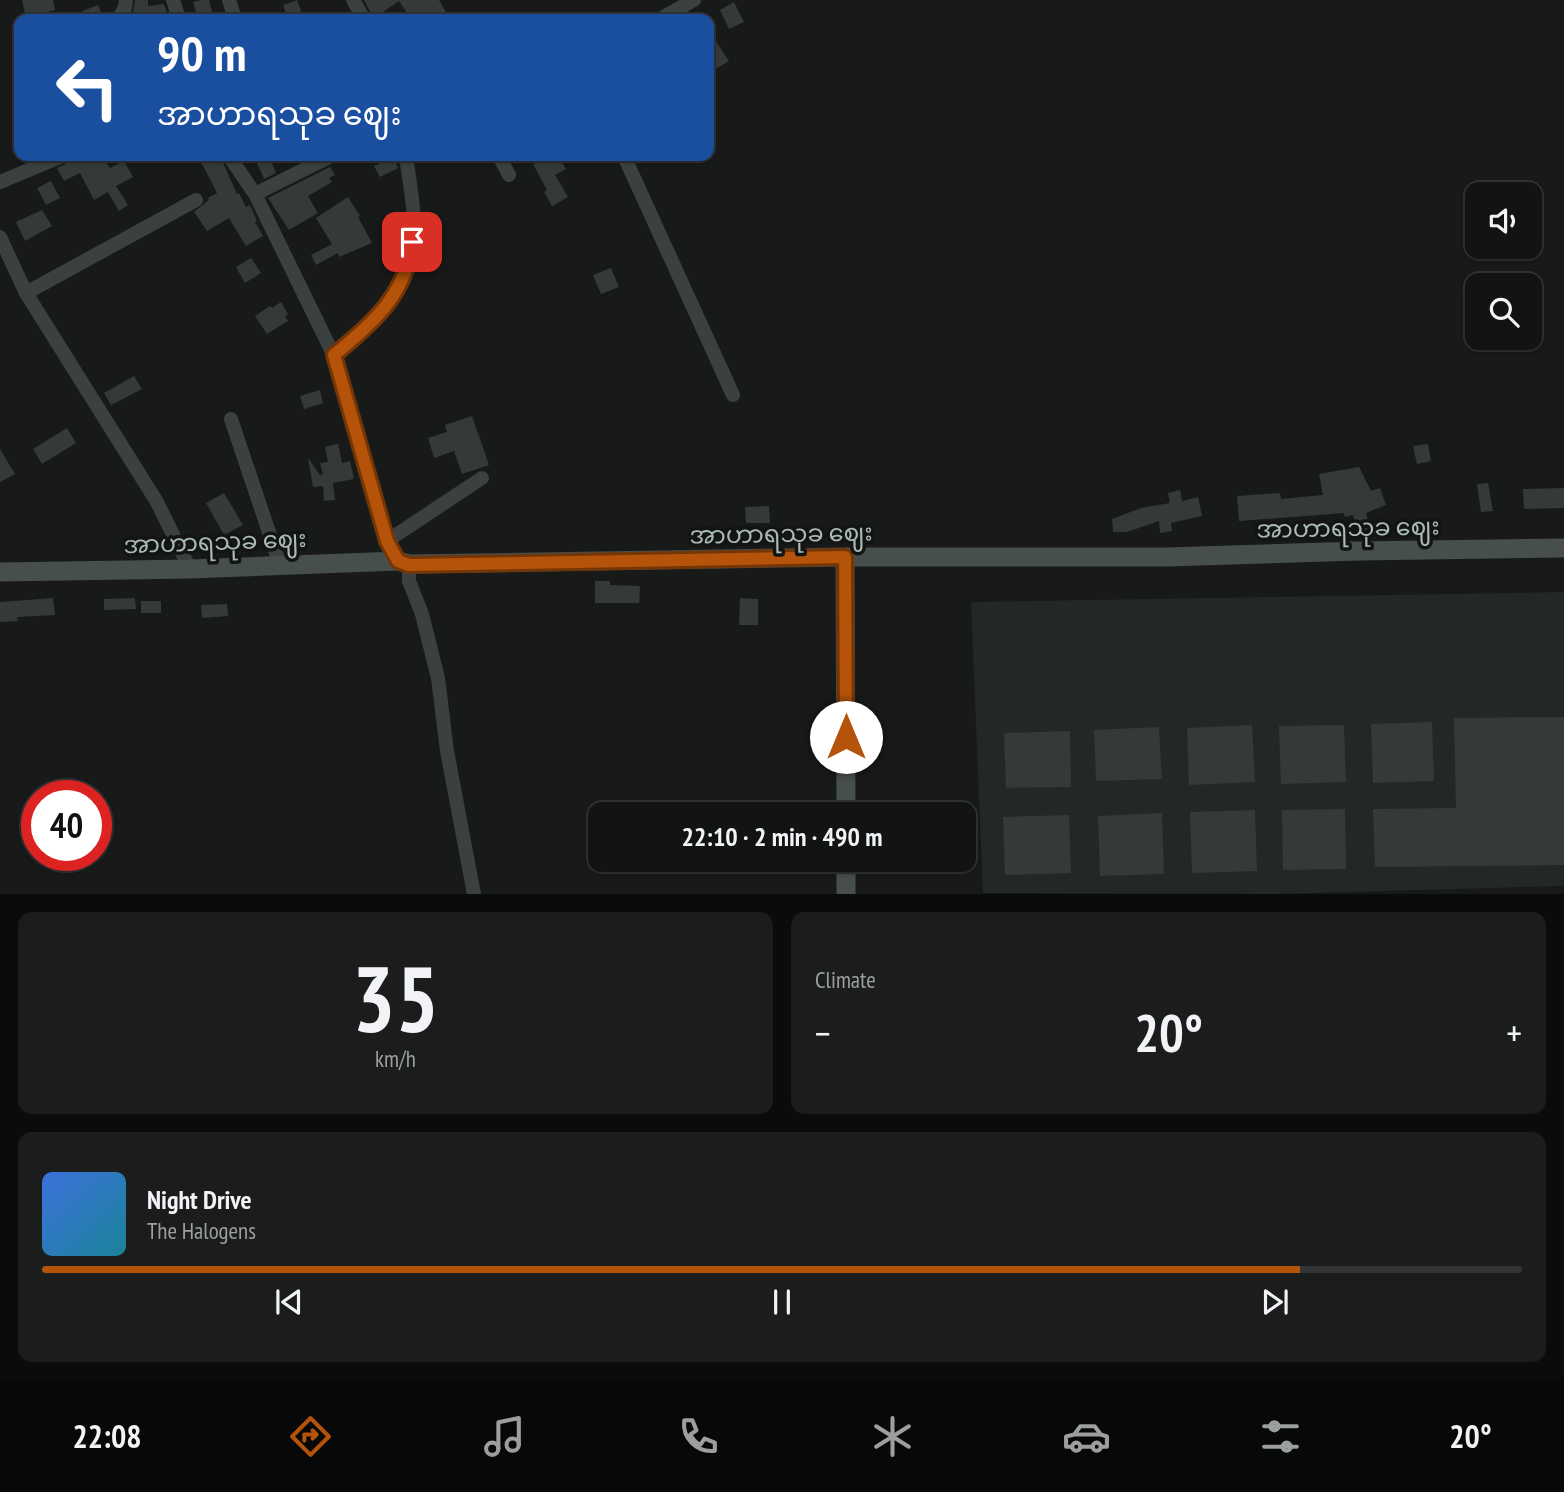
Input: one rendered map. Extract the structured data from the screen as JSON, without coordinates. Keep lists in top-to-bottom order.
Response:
{
  "streets": {
    "street": ["အာဟာရသုခ ဈေး"]
  },
  "page": {
    "turn": ["90 m", "အာဟာရသုခ ဈေး"],
    "limit": "40",
    "trip": "22:10 · 2 min · 490 m",
    "tile": [
      ["35", "km/h"],
      "Climate"
    ],
    "heat": ["−", "20°", "+"],
    "song": ["Night Drive", "The Halogens"],
    "tabs": ["22:08", "20°"]
  }
}
